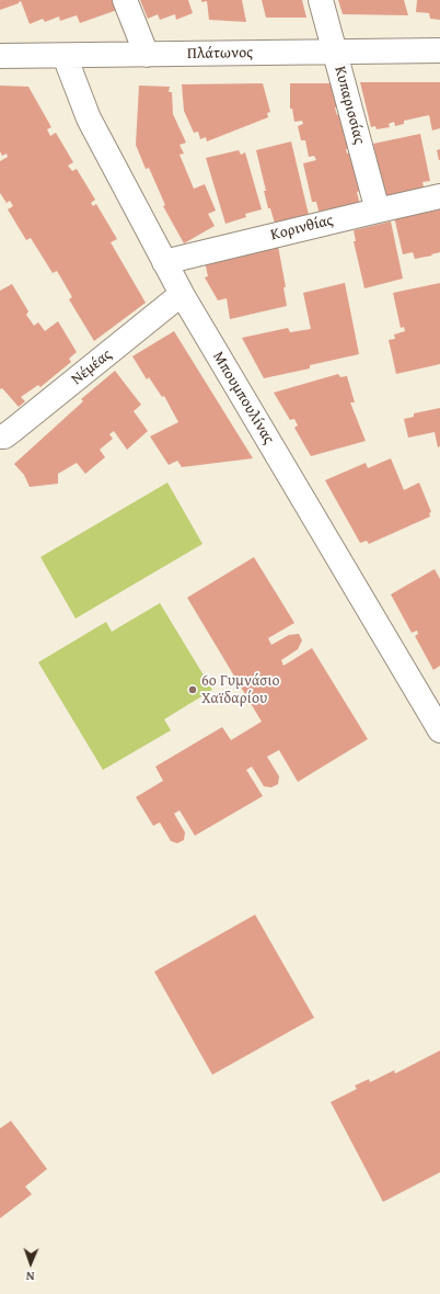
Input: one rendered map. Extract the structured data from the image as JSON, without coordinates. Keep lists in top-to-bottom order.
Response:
{
  "streets": {
    "street": [
      "Πλάτωνος",
      "Κυπαρισσίας",
      "Κορινθίας",
      "Νέμέας",
      "Μπουμπουλίνας"
    ]
  },
  "crossings": [
    ["Πλάτωνος", "Κυπαρισσίας"],
    ["Πλάτωνος", "Μπουμπουλίνας"],
    ["Κυπαρισσίας", "Κορινθίας"],
    ["Κορινθίας", "Μπουμπουλίνας"],
    ["Νέμέας", "Μπουμπουλίνας"]
  ],
  "places": ["6ο Γυμνάσιο Χαϊδαρίου"],
  "north": "bottom"
}
